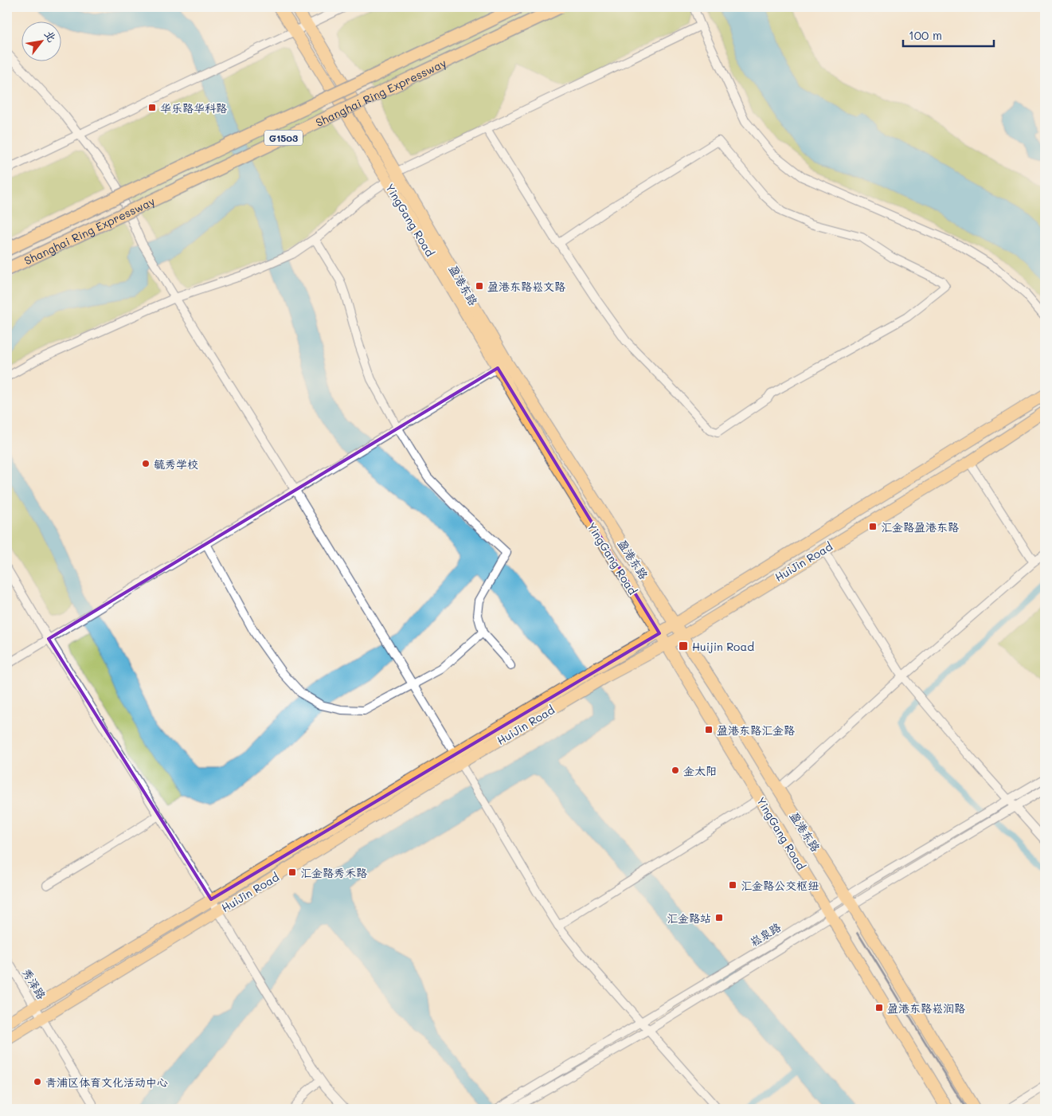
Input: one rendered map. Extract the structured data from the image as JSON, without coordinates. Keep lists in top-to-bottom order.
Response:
{
  "streets": {
    "highway": ["Shanghai Ring Expressway", "G1503"],
    "main road": ["YingGang Road", "盈港东路", "HuiJin Road"],
    "street": ["崧泉路", "秀泽路"]
  },
  "crossings": [
    ["YingGang Road", "HuiJin Road"],
    ["YingGang Road", "崧泉路"],
    ["盈港东路", "HuiJin Road"],
    ["盈港东路", "崧泉路"],
    ["HuiJin Road", "秀泽路"]
  ],
  "places": {
    "transit": [
      "华乐路华科路",
      "盈港东路崧文路",
      "汇金路盈港东路",
      "Huijin Road",
      "盈港东路汇金路",
      "汇金路秀禾路",
      "汇金路公交枢纽",
      "汇金路站",
      "盈港东路崧润路"
    ],
    "other": ["毓秀学校", "金太阳", "青浦区体育文化活动中心"]
  },
  "scale_bar": "100 m",
  "north": "top right"
}
